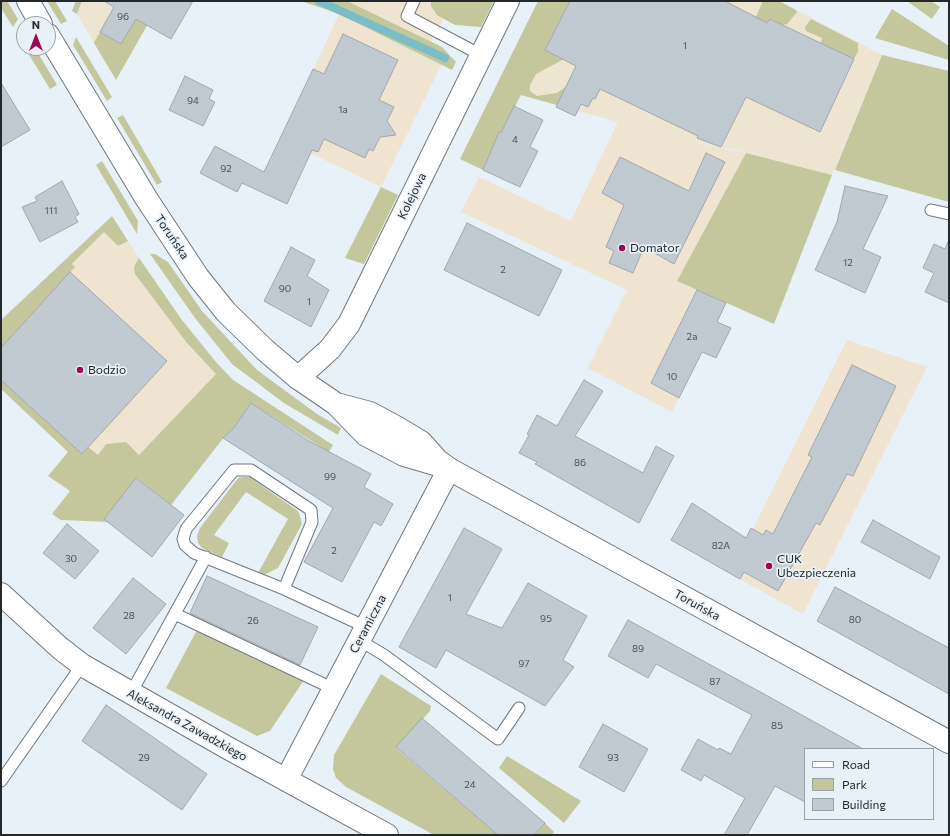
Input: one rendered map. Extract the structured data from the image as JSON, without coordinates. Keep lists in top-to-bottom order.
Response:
{
  "streets": {
    "street": [
      "Kolejowa",
      "Toruńska",
      "Ceramiczna",
      "Aleksandra Zawadzkiego"
    ]
  },
  "crossings": [
    ["Kolejowa", "Toruńska"],
    ["Toruńska", "Ceramiczna"],
    ["Ceramiczna", "Aleksandra Zawadzkiego"]
  ],
  "places": ["Domator", "Bodzio", "CUK Ubezpieczenia"],
  "house_numbers": [
    "96",
    "1",
    "94",
    "1a",
    "4",
    "92",
    "111",
    "12",
    "2",
    "90",
    "1",
    "2a",
    "10",
    "86",
    "99",
    "82A",
    "2",
    "30",
    "1",
    "28",
    "95",
    "80",
    "26",
    "89",
    "97",
    "87",
    "85",
    "29",
    "93",
    "24"
  ],
  "legend": ["Road", "Park", "Building"],
  "north": "top"
}
